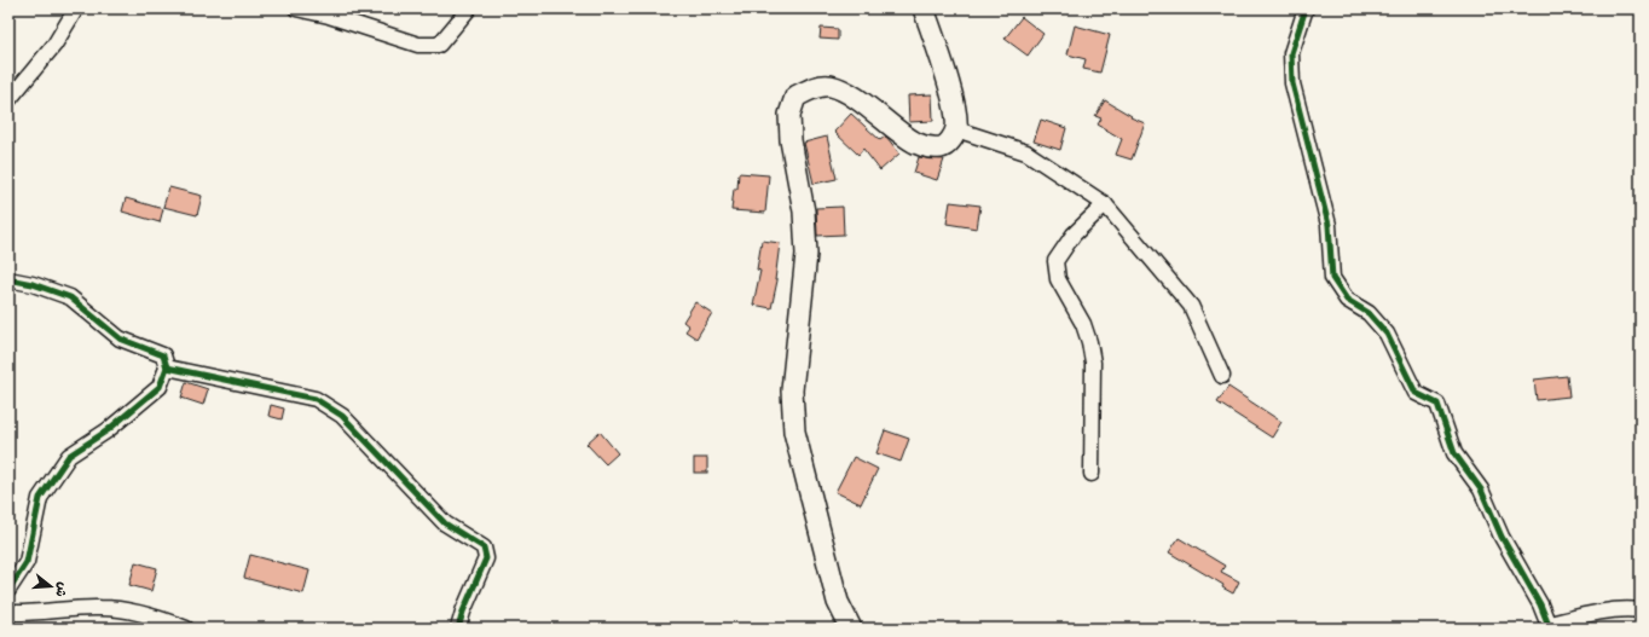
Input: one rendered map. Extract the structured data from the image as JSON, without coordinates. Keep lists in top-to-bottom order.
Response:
{
  "north": "right"
}
